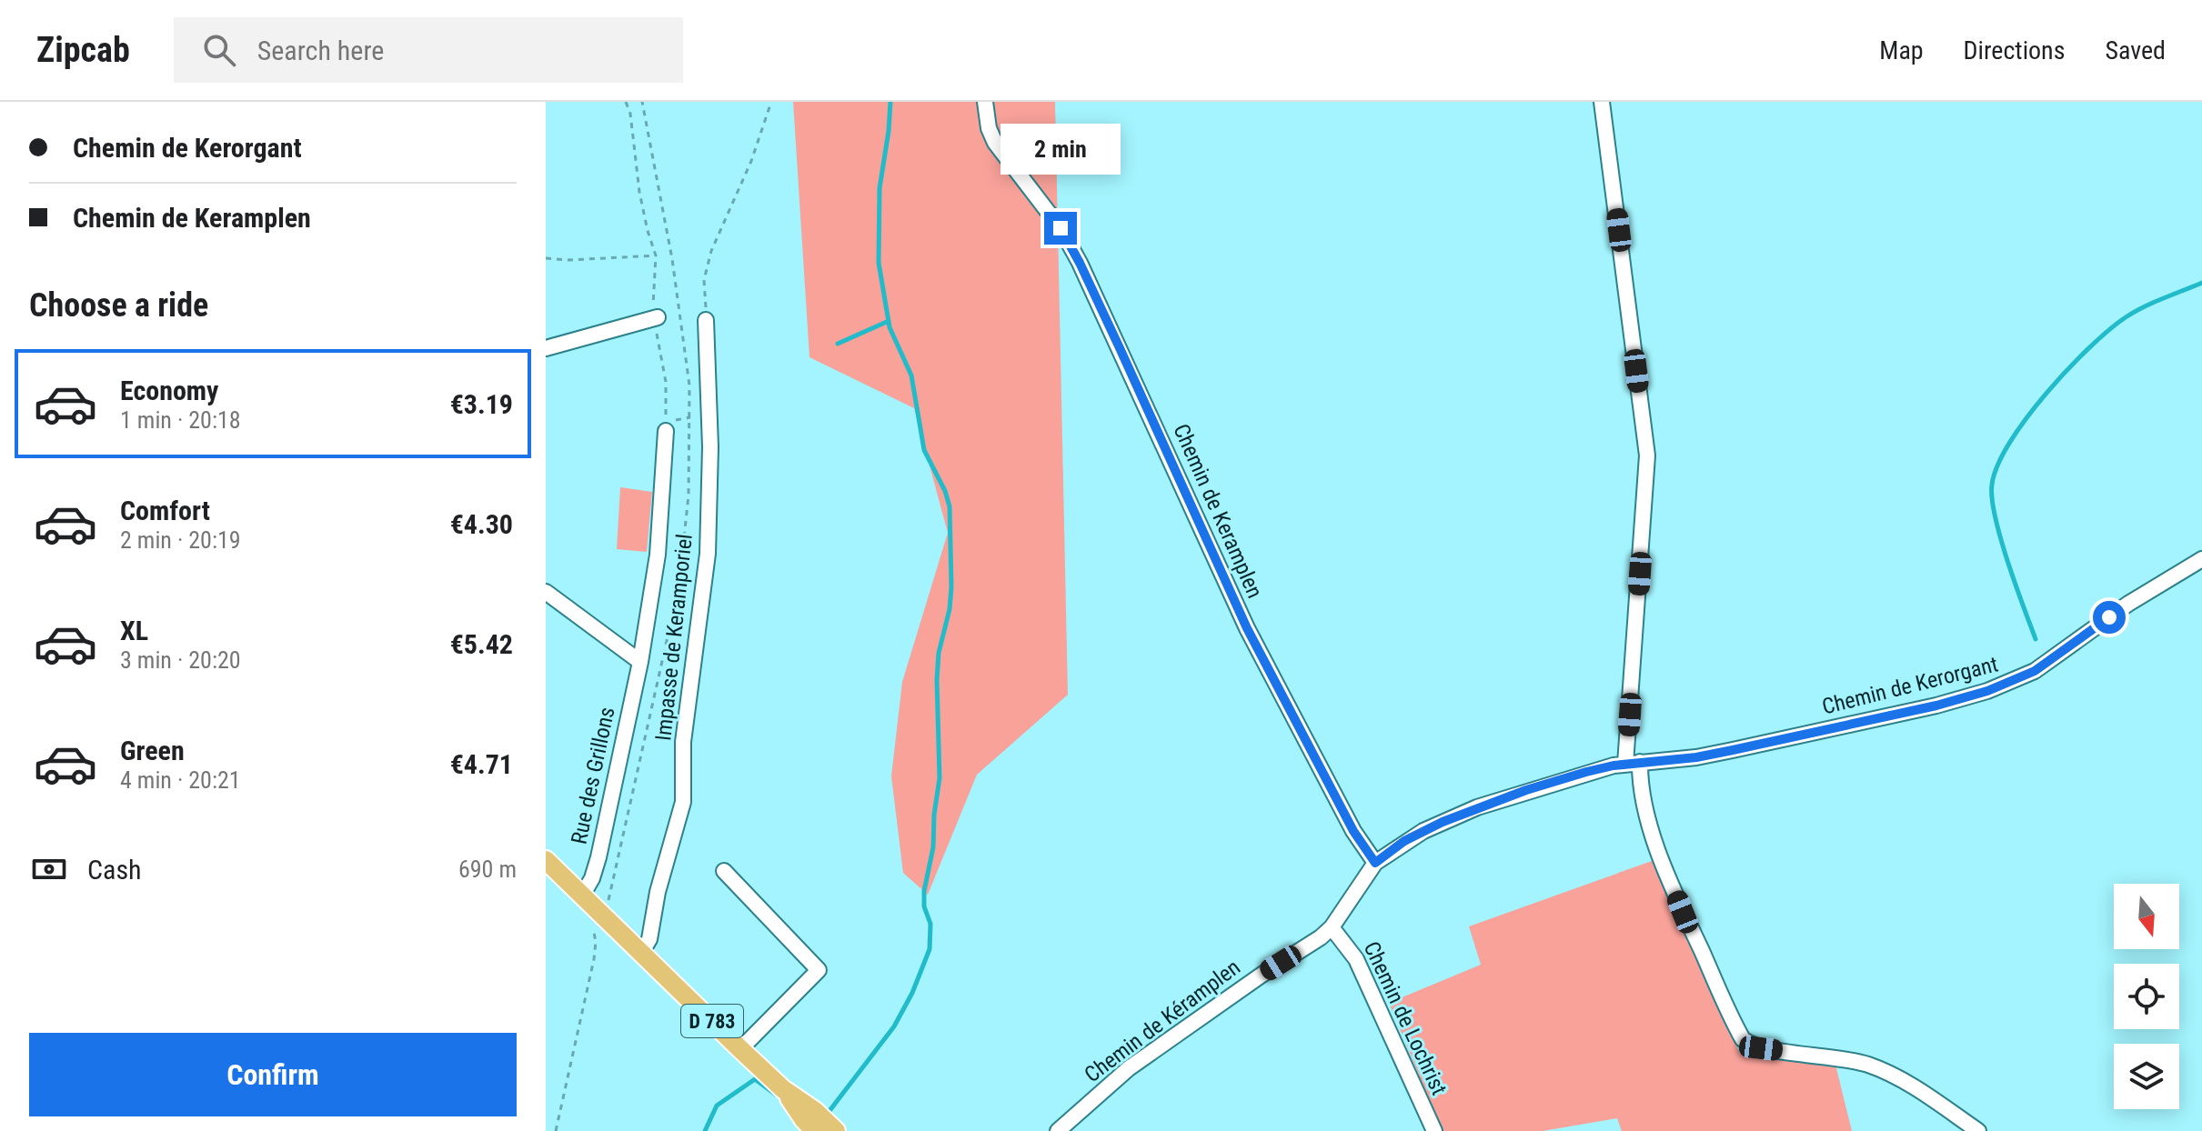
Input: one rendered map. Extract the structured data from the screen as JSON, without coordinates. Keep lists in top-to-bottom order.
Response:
{
  "streets": {
    "main road": ["D 783"],
    "street": [
      "Chemin de Keramplen",
      "Impasse de Keramporiel",
      "Chemin de Kerorgant",
      "Rue des Grillons",
      "Chemin de Lochrist",
      "Chemin de Kéramplen"
    ]
  },
  "crossings": [
    ["Chemin de Keramplen", "Chemin de Kéramplen"],
    ["Impasse de Keramporiel", "D 783"],
    ["Chemin de Kerorgant", "Chemin de Kéramplen"],
    ["Chemin de Lochrist", "Chemin de Kéramplen"]
  ],
  "north": "bottom",
  "page": {
    "header": "Zipcab",
    "search": "Search here",
    "nav": ["Map", "Directions", "Saved"],
    "banner": ["Chemin de Kerorgant", "Chemin de Keramplen"],
    "bubble": "2 min",
    "heading": "Choose a ride",
    "list": [
      {
        "name": "Economy",
        "note": "1 min · 20:18",
        "value": "€3.19"
      },
      {
        "name": "Comfort",
        "note": "2 min · 20:19",
        "value": "€4.30"
      },
      {
        "name": "XL",
        "note": "3 min · 20:20",
        "value": "€5.42"
      },
      {
        "name": "Green",
        "note": "4 min · 20:21",
        "value": "€4.71"
      }
    ],
    "pay": ["Cash", "690 m"],
    "buttons": "Confirm"
  }
}
